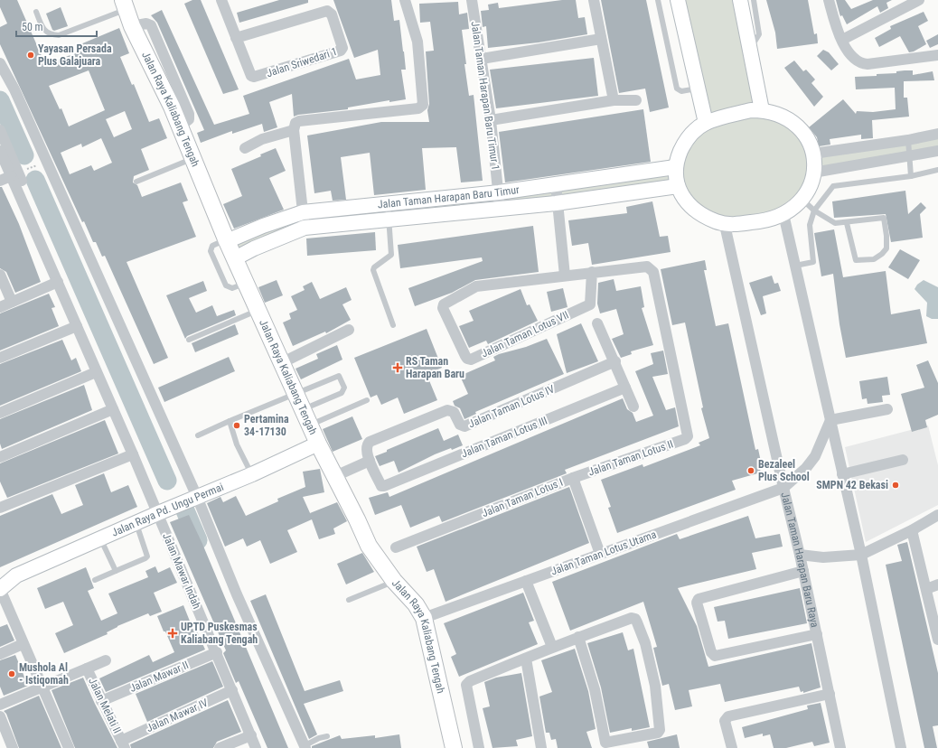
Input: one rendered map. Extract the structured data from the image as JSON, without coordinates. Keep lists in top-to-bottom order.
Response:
{
  "streets": {
    "main road": ["Jalan Raya Kaliabang Tengah"],
    "street": [
      "Jalan Sriwedari 1",
      "Jalan Taman Harapan Baru Timur 1",
      "Jalan Taman Harapan Baru Timur",
      "Jalan Taman Lotus VII",
      "Jalan Taman Lotus IV",
      "Jalan Taman Lotus III",
      "Jalan Taman Lotus II",
      "Jalan Taman Lotus I",
      "Jalan Raya Pd. Ungu Permai",
      "Jalan Taman Lotus Utama",
      "Jalan Taman Harapan Baru Raya",
      "Jalan Mawar Indah",
      "Jalan Mawar II",
      "Jalan Melati II",
      "Jalan Mawar IV"
    ]
  },
  "crossings": [
    ["Jalan Taman Harapan Baru Timur 1", "Jalan Taman Harapan Baru Timur"],
    ["Jalan Raya Kaliabang Tengah", "Jalan Taman Harapan Baru Timur"],
    ["Jalan Raya Kaliabang Tengah", "Jalan Raya Pd. Ungu Permai"],
    ["Jalan Raya Kaliabang Tengah", "Jalan Taman Lotus Utama"],
    ["Jalan Taman Harapan Baru Timur", "Jalan Taman Harapan Baru Raya"],
    ["Jalan Taman Lotus VII", "Jalan Taman Lotus II"],
    ["Jalan Taman Lotus IV", "Jalan Taman Lotus III"],
    ["Jalan Taman Lotus II", "Jalan Taman Lotus I"],
    ["Jalan Taman Lotus I", "Jalan Taman Lotus Utama"],
    ["Jalan Raya Pd. Ungu Permai", "Jalan Mawar Indah"],
    ["Jalan Taman Lotus Utama", "Jalan Taman Harapan Baru Raya"],
    ["Jalan Mawar Indah", "Jalan Mawar II"],
    ["Jalan Mawar Indah", "Jalan Mawar IV"],
    ["Jalan Mawar II", "Jalan Melati II"],
    ["Jalan Melati II", "Jalan Mawar IV"]
  ],
  "places": {
    "other": [
      "Yayasan Persada Plus Galajuara",
      "Pertamina 34-17130",
      "Bezaleel Plus School",
      "SMPN 42 Bekasi",
      "Mushola Al - Istiqomah"
    ],
    "health": ["RS Taman Harapan Baru", "UPTD Puskesmas Kaliabang Tengah"]
  },
  "scale_bar": "50 m"
}
